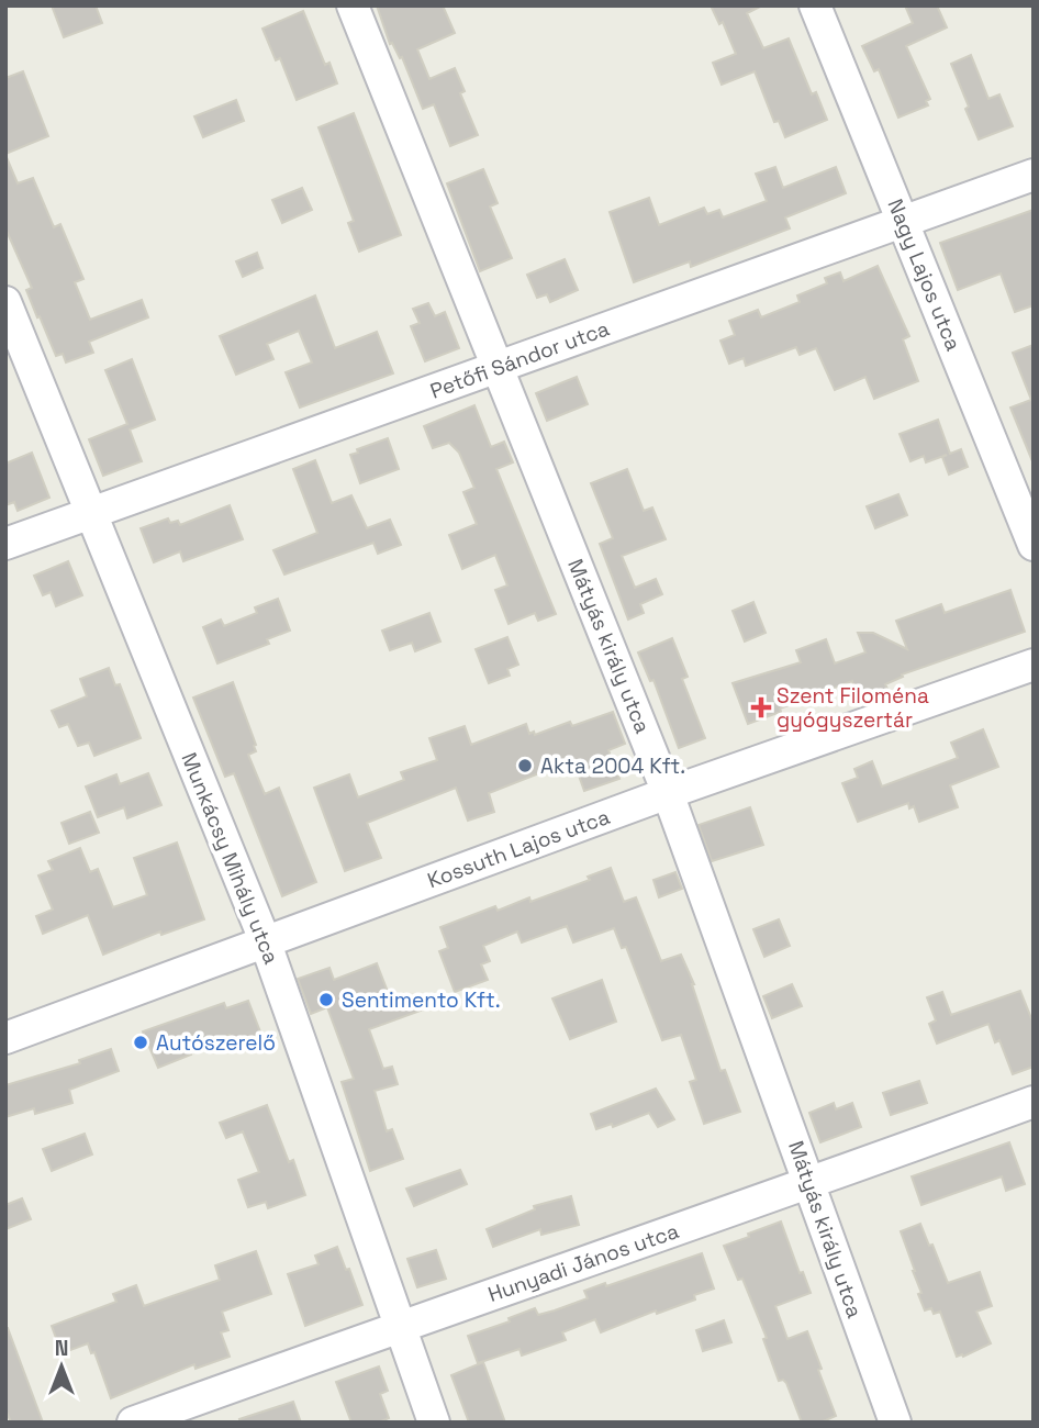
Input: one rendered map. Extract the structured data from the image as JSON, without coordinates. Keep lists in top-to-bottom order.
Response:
{
  "streets": {
    "street": [
      "Nagy Lajos utca",
      "Petőfi Sándor utca",
      "Mátyás király utca",
      "Kossuth Lajos utca",
      "Munkácsy Mihály utca",
      "Hunyadi János utca"
    ]
  },
  "crossings": [
    ["Nagy Lajos utca", "Petőfi Sándor utca"],
    ["Petőfi Sándor utca", "Mátyás király utca"],
    ["Petőfi Sándor utca", "Munkácsy Mihály utca"],
    ["Mátyás király utca", "Kossuth Lajos utca"],
    ["Mátyás király utca", "Hunyadi János utca"],
    ["Kossuth Lajos utca", "Munkácsy Mihály utca"],
    ["Munkácsy Mihály utca", "Hunyadi János utca"]
  ],
  "places": {
    "health": ["Szent Filoména gyógyszertár"],
    "other": ["Akta 2004 Kft.", "Sentimento Kft.", "Autószerelő"]
  },
  "north": "top"
}
